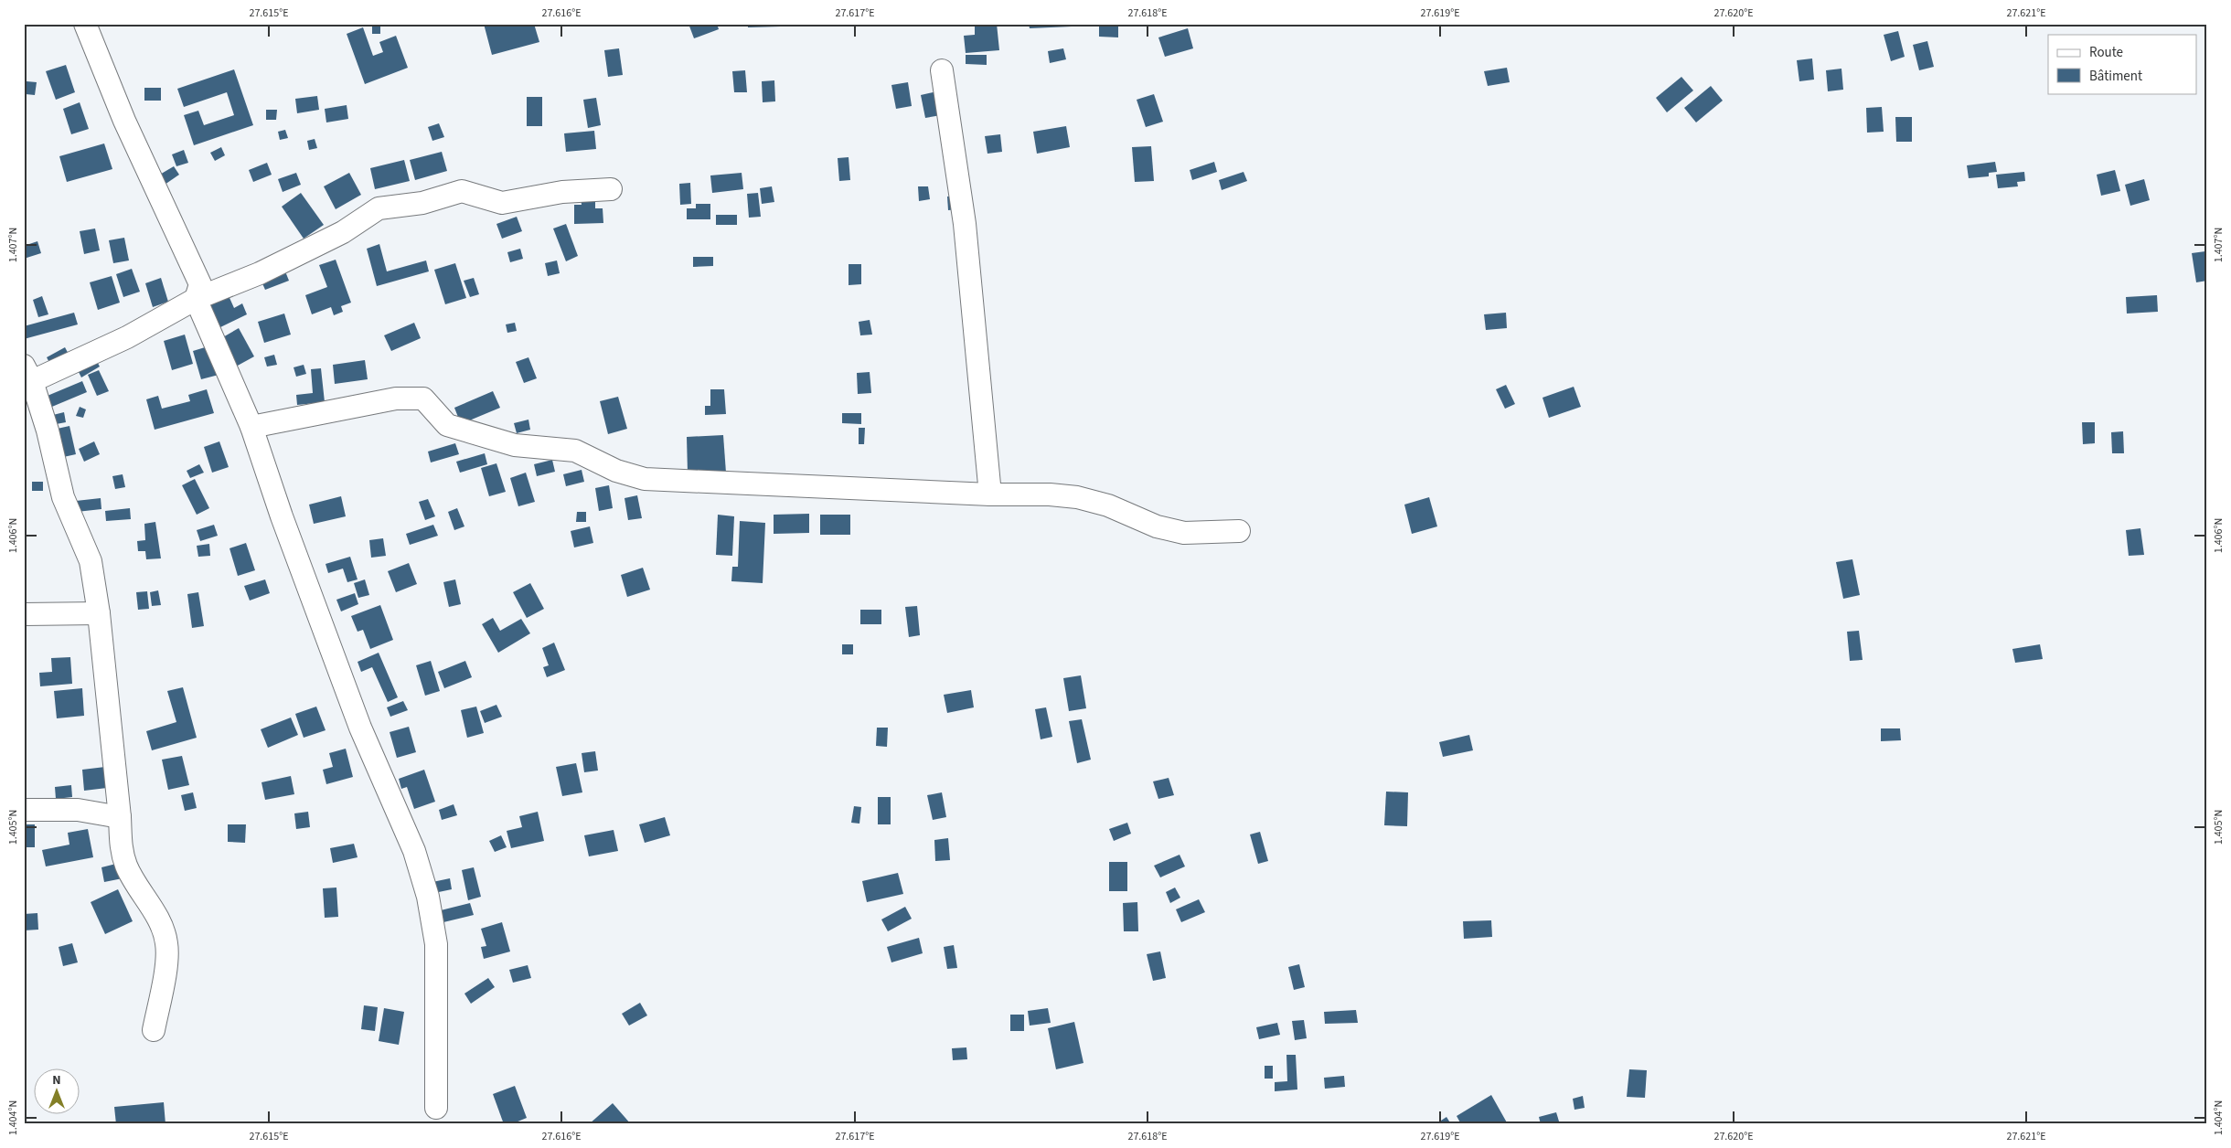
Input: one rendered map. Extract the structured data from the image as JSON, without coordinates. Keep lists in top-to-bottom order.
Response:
{
  "legend": ["Route", "Bâtiment"],
  "north": "top",
  "coordinates": [
    "27.615°E",
    "27.616°E",
    "27.617°E",
    "27.618°E",
    "27.619°E",
    "27.620°E",
    "27.621°E",
    "1.407°N",
    "1.406°N",
    "1.405°N",
    "1.404°N"
  ]
}
